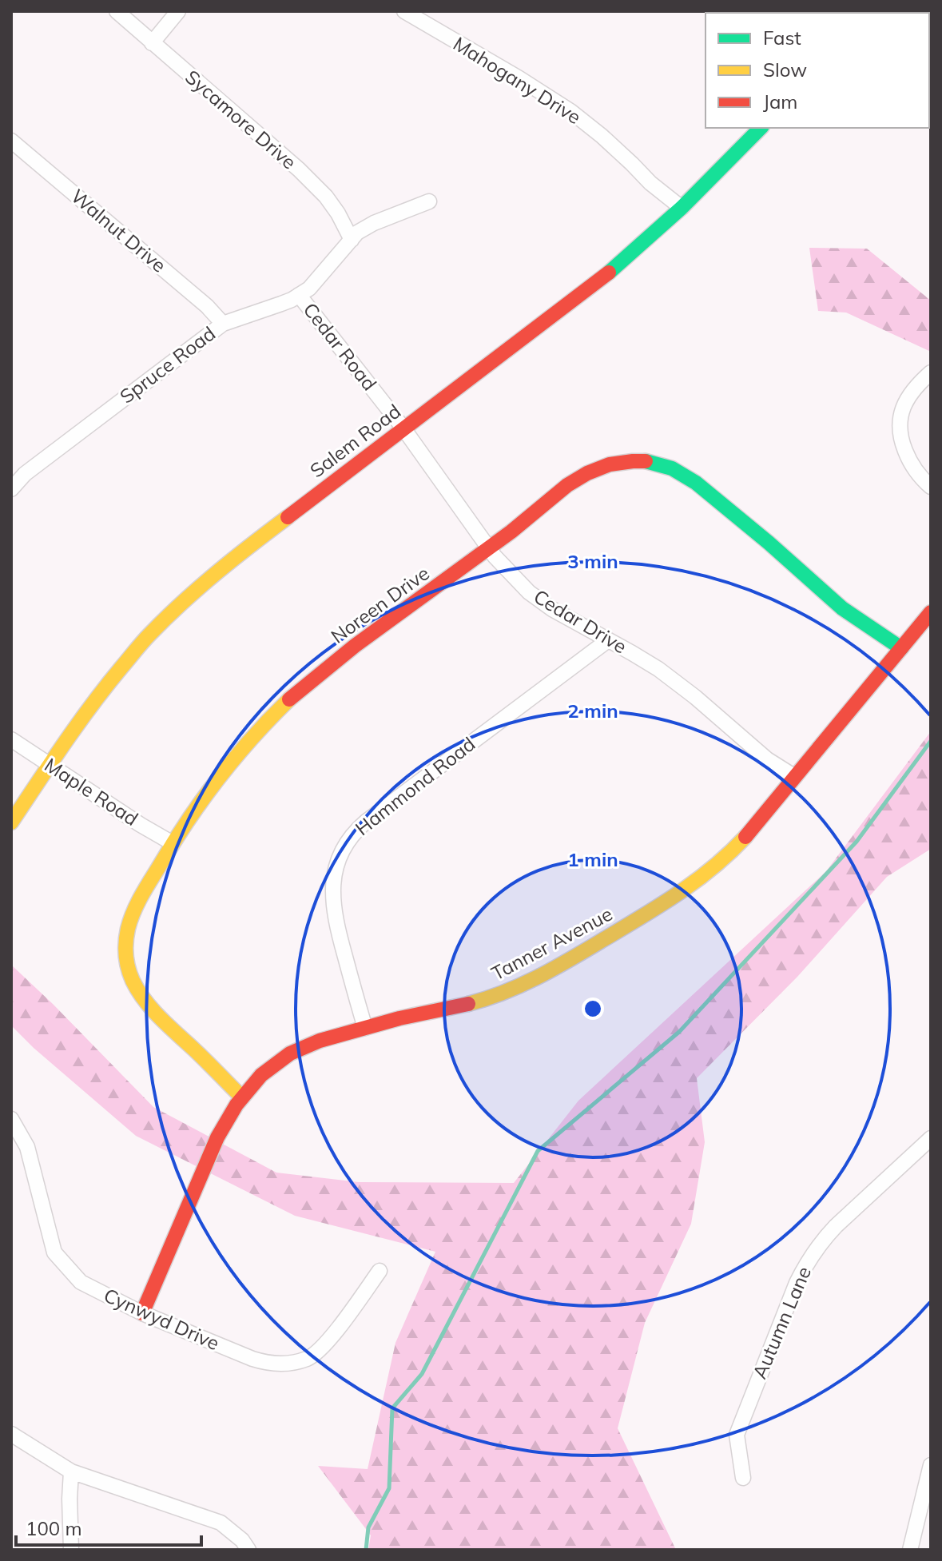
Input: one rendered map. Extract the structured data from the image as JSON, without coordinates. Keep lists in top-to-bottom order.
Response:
{
  "streets": {
    "street": [
      "Mahogany Drive",
      "Sycamore Drive",
      "Walnut Drive",
      "Cedar Road",
      "Spruce Road",
      "Salem Road",
      "Noreen Drive",
      "Cedar Drive",
      "Hammond Road",
      "Maple Road",
      "Tanner Avenue",
      "Cynwyd Drive",
      "Autumn Lane"
    ]
  },
  "crossings": [
    ["Mahogany Drive", "Salem Road"],
    ["Sycamore Drive", "Spruce Road"],
    ["Walnut Drive", "Spruce Road"],
    ["Cedar Road", "Spruce Road"],
    ["Cedar Road", "Salem Road"],
    ["Cedar Road", "Cedar Drive"],
    ["Salem Road", "Cedar Drive"],
    ["Salem Road", "Maple Road"],
    ["Noreen Drive", "Cedar Drive"],
    ["Noreen Drive", "Maple Road"],
    ["Noreen Drive", "Tanner Avenue"],
    ["Cedar Drive", "Hammond Road"],
    ["Cedar Drive", "Tanner Avenue"],
    ["Hammond Road", "Tanner Avenue"],
    ["Tanner Avenue", "Cynwyd Drive"]
  ],
  "legend": ["Fast", "Slow", "Jam"],
  "scale_bar": "100 m",
  "rings": ["3 min", "2 min", "1 min"]
}
